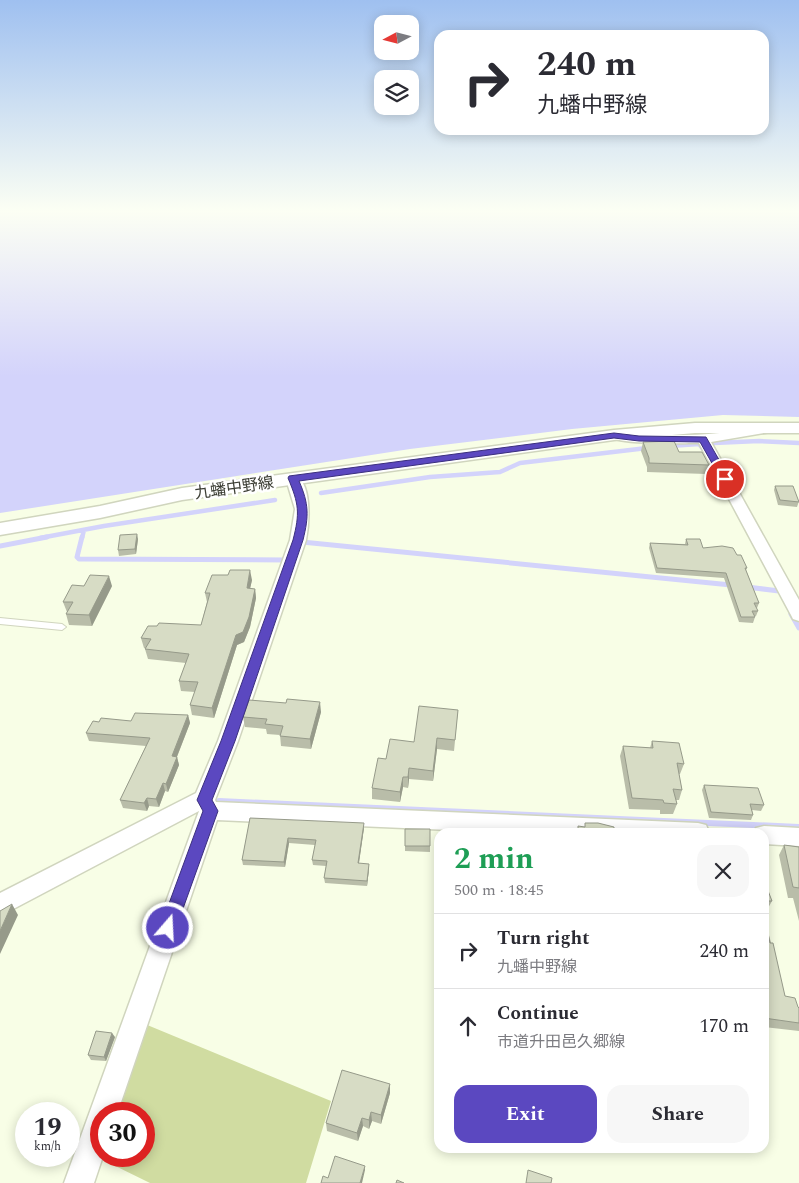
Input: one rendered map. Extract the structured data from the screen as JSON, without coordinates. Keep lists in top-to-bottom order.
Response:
{
  "streets": {
    "main road": ["九蟠中野線"]
  },
  "north": "left",
  "page": {
    "turn": ["240 m", "九蟠中野線"],
    "heading": ["2 min", "500 m · 18:45"],
    "list": [
      {
        "name": "Turn right",
        "note": "九蟠中野線",
        "value": "240 m"
      },
      {
        "name": "Continue",
        "note": "市道升田邑久郷線",
        "value": "170 m"
      }
    ],
    "buttons": ["Exit", "Share"],
    "speed": "19 km/h",
    "limit": "30"
  }
}
